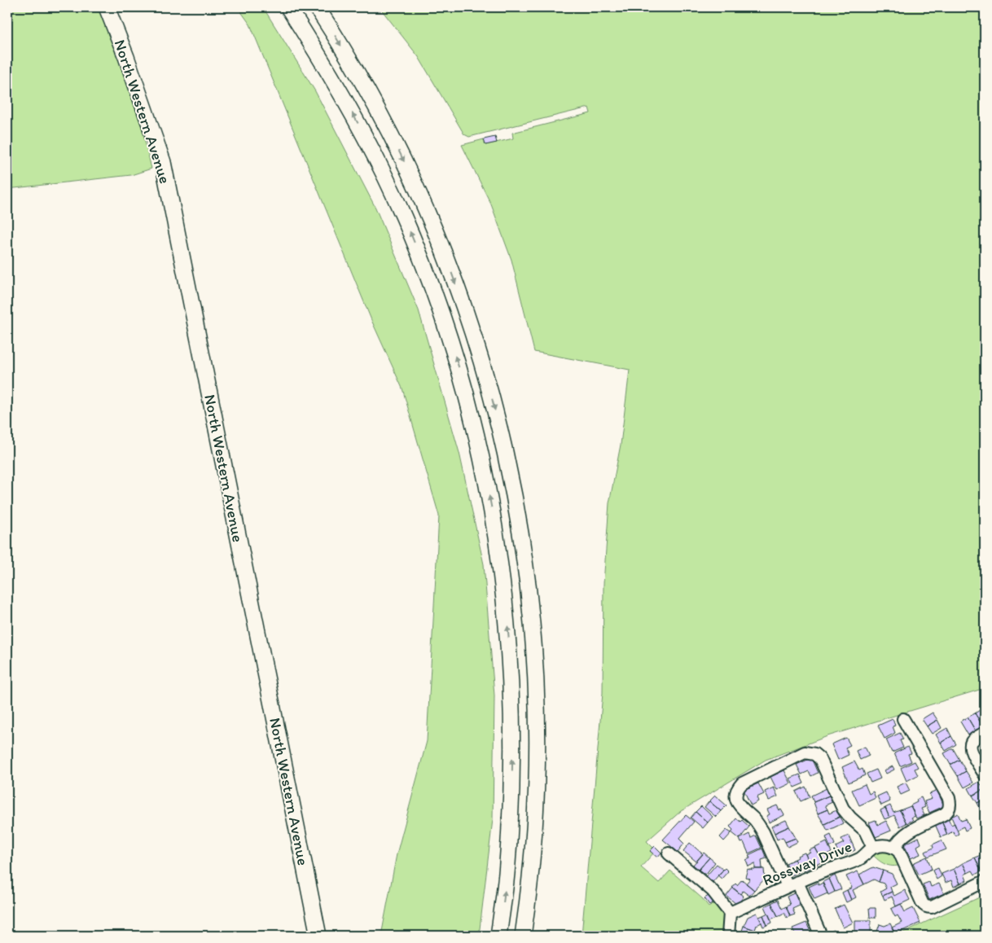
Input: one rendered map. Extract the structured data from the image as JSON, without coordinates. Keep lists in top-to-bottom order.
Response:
{
  "streets": {
    "highway": ["North Western Avenue"],
    "street": ["Rossway Drive"]
  }
}
